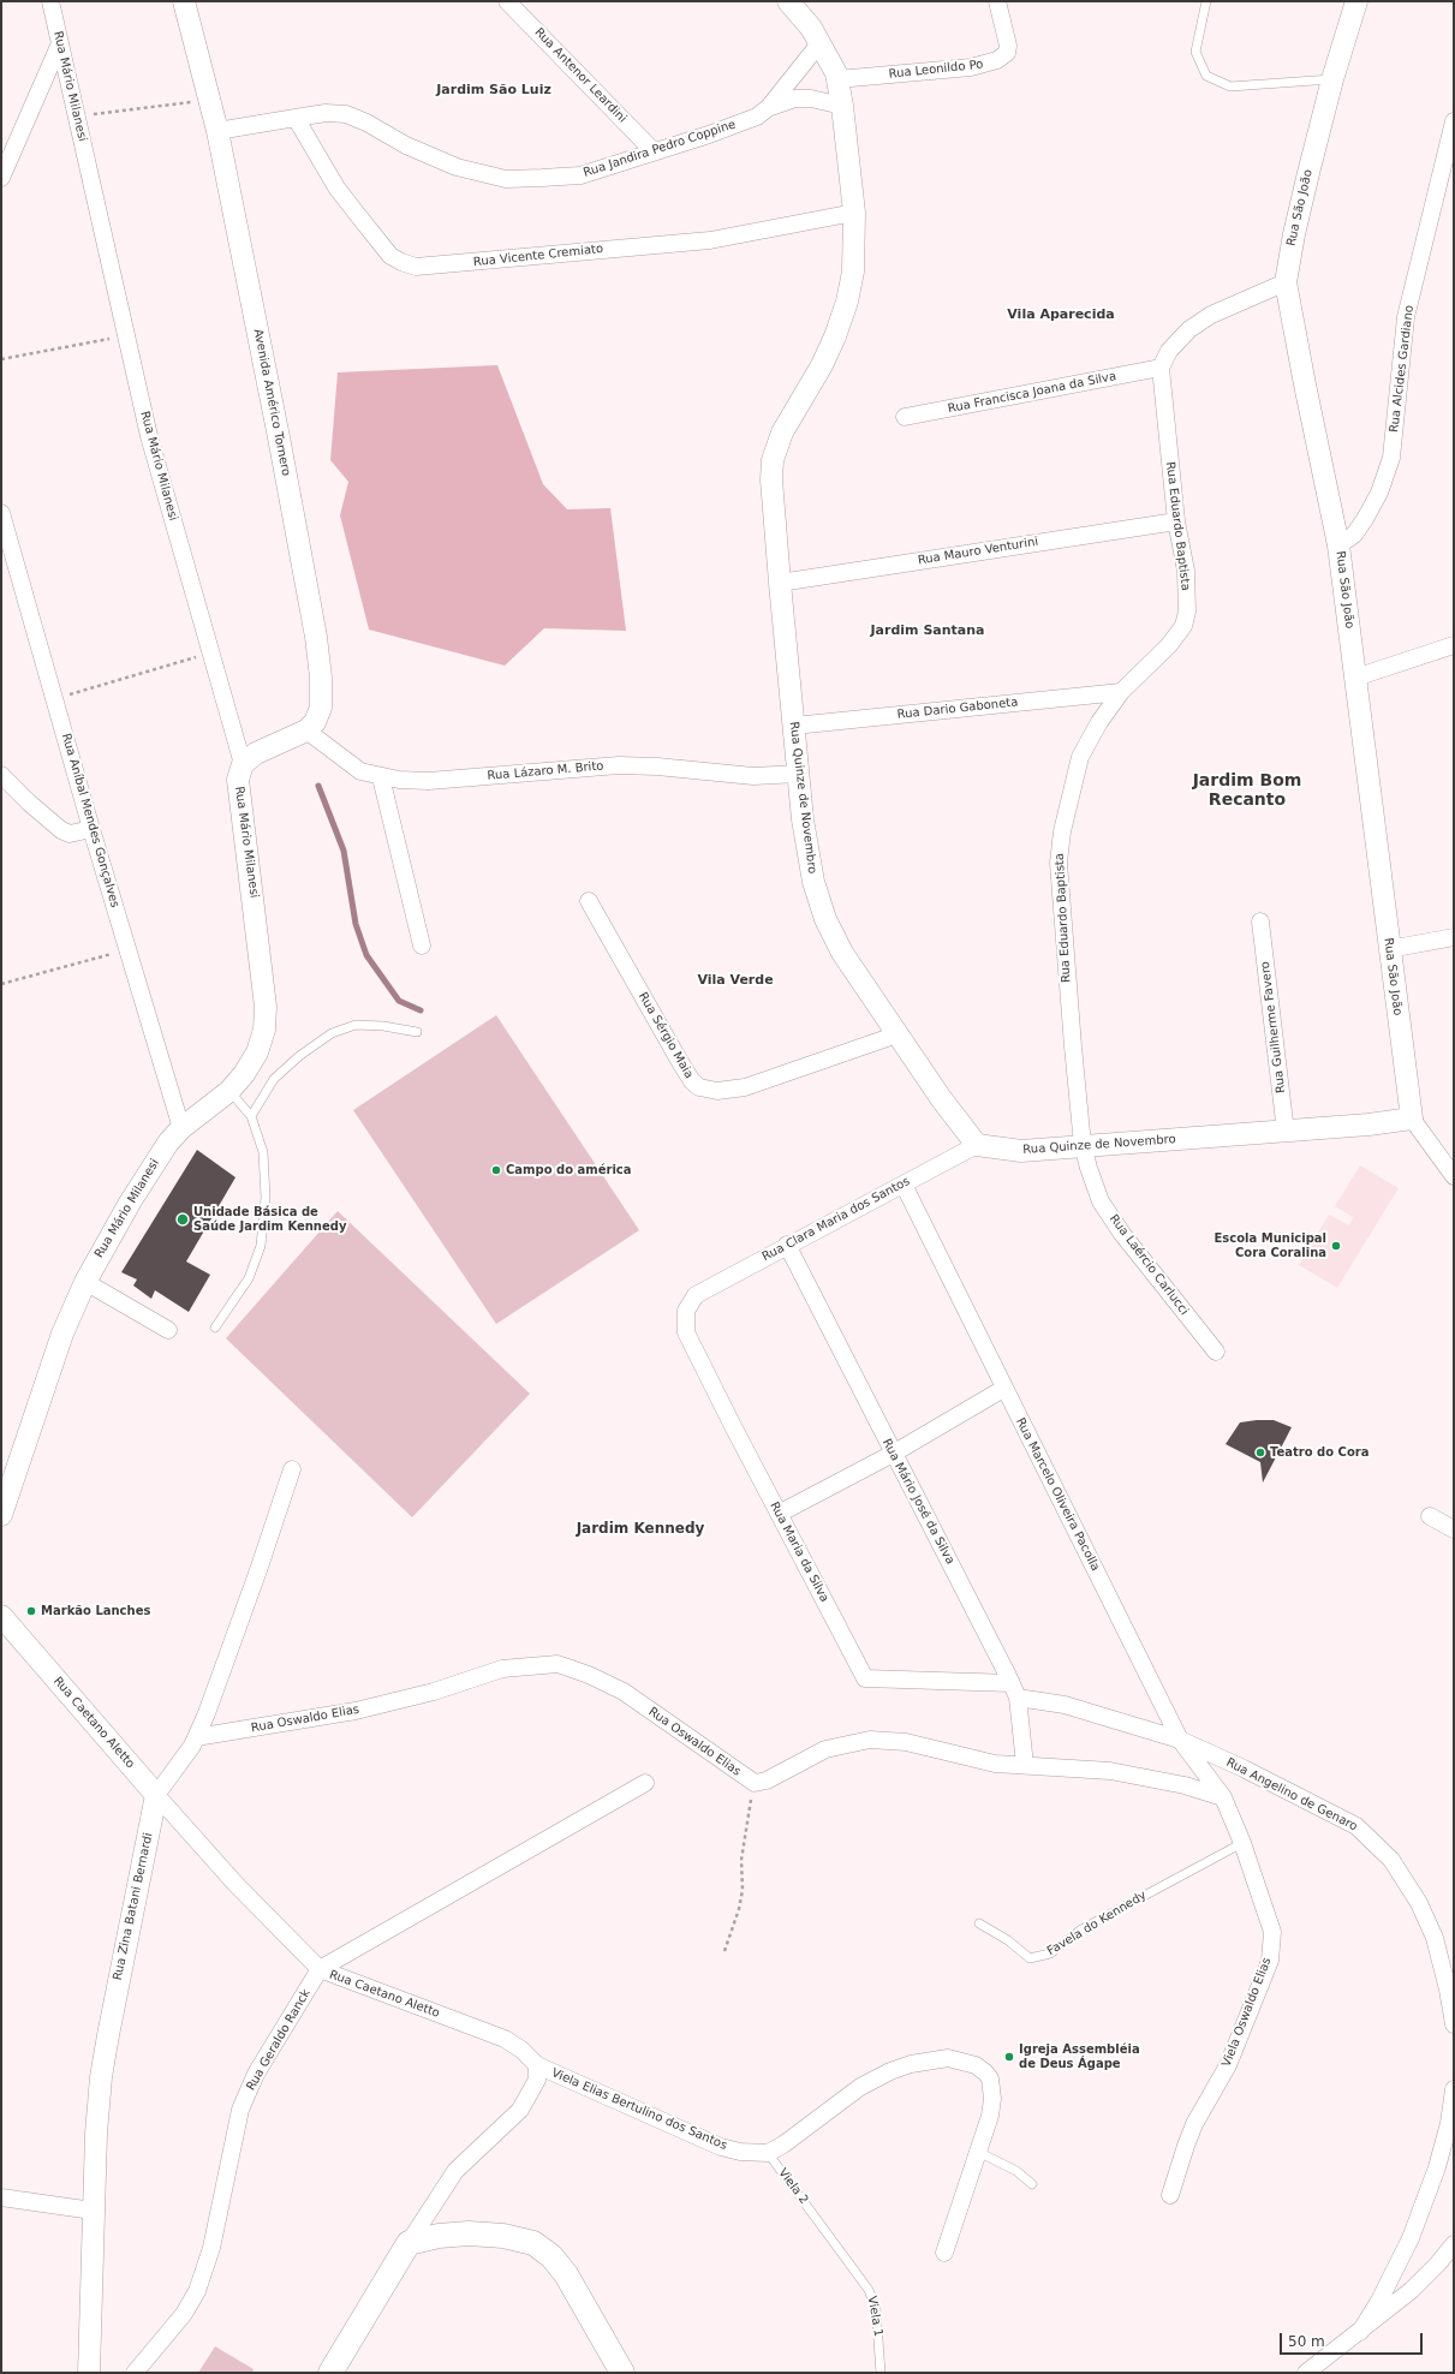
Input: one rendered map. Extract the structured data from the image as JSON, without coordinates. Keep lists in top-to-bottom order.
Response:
{
  "streets": {
    "street": [
      "Rua Leonildo Po",
      "Rua Antenor Leardini",
      "Rua Mário Milanesi",
      "Rua Jandira Pedro Coppine",
      "Rua São João",
      "Rua Vicente Cremiato",
      "Rua Alcides Gardiano",
      "Rua Francisca Joana da Silva",
      "Avenida Américo Tornero",
      "Rua Eduardo Baptista",
      "Rua Mauro Venturini",
      "Rua Dario Gaboneta",
      "Rua Lázaro M. Brito",
      "Rua Quinze de Novembro",
      "Rua Aníbal Mendes Gonçalves",
      "Rua Guilherme Favero",
      "Rua Sérgio Maia",
      "Rua Clara Maria dos Santos",
      "Rua Laércio Carlucci",
      "Rua Marcelo Oliveira Pacolla",
      "Rua Mário José da Silva",
      "Rua Maria da Silva",
      "Rua Oswaldo Elias",
      "Rua Caetano Aletto",
      "Rua Angelino de Genaro",
      "Rua Zina Batani Bernardi",
      "Viela Oswaldo Elias",
      "Rua Geraldo Ranck",
      "Viela Elias Bertulino dos Santos"
    ],
    "lane": ["Favela do Kennedy", "Viela 2", "Viela 1"]
  },
  "crossings": [
    ["Rua Leonildo Po", "Rua Quinze de Novembro"],
    ["Rua Antenor Leardini", "Rua Jandira Pedro Coppine"],
    ["Rua Mário Milanesi", "Rua Aníbal Mendes Gonçalves"],
    ["Rua Jandira Pedro Coppine", "Rua Vicente Cremiato"],
    ["Rua Jandira Pedro Coppine", "Avenida Américo Tornero"],
    ["Rua Jandira Pedro Coppine", "Rua Quinze de Novembro"],
    ["Rua São João", "Rua Alcides Gardiano"],
    ["Rua São João", "Rua Quinze de Novembro"],
    ["Rua Vicente Cremiato", "Rua Quinze de Novembro"],
    ["Rua Francisca Joana da Silva", "Rua Eduardo Baptista"],
    ["Avenida Américo Tornero", "Rua Lázaro M. Brito"],
    ["Rua Eduardo Baptista", "Rua Mauro Venturini"],
    ["Rua Eduardo Baptista", "Rua Dario Gaboneta"],
    ["Rua Eduardo Baptista", "Rua Quinze de Novembro"],
    ["Rua Eduardo Baptista", "Rua Laércio Carlucci"],
    ["Rua Mauro Venturini", "Rua Quinze de Novembro"],
    ["Rua Dario Gaboneta", "Rua Quinze de Novembro"],
    ["Rua Lázaro M. Brito", "Rua Quinze de Novembro"],
    ["Rua Quinze de Novembro", "Rua Guilherme Favero"],
    ["Rua Quinze de Novembro", "Rua Sérgio Maia"],
    ["Rua Quinze de Novembro", "Rua Clara Maria dos Santos"],
    ["Rua Quinze de Novembro", "Rua Laércio Carlucci"],
    ["Rua Clara Maria dos Santos", "Rua Marcelo Oliveira Pacolla"],
    ["Rua Clara Maria dos Santos", "Rua Mário José da Silva"],
    ["Rua Clara Maria dos Santos", "Rua Maria da Silva"],
    ["Rua Marcelo Oliveira Pacolla", "Rua Maria da Silva"],
    ["Rua Marcelo Oliveira Pacolla", "Rua Oswaldo Elias"],
    ["Rua Marcelo Oliveira Pacolla", "Rua Angelino de Genaro"],
    ["Rua Marcelo Oliveira Pacolla", "Viela Oswaldo Elias"],
    ["Rua Mário José da Silva", "Rua Maria da Silva"],
    ["Rua Mário José da Silva", "Rua Oswaldo Elias"],
    ["Rua Maria da Silva", "Rua Angelino de Genaro"],
    ["Rua Oswaldo Elias", "Rua Zina Batani Bernardi"],
    ["Rua Oswaldo Elias", "Viela Oswaldo Elias"],
    ["Rua Caetano Aletto", "Rua Zina Batani Bernardi"],
    ["Rua Caetano Aletto", "Rua Geraldo Ranck"],
    ["Rua Caetano Aletto", "Viela Elias Bertulino dos Santos"],
    ["Favela do Kennedy", "Viela Oswaldo Elias"],
    ["Viela Elias Bertulino dos Santos", "Viela 2"],
    ["Viela 2", "Viela 1"]
  ],
  "districts": [
    "Jardim São Luiz",
    "Vila Aparecida",
    "Jardim Santana",
    "Jardim Bom Recanto",
    "Vila Verde",
    "Jardim Kennedy"
  ],
  "places": [
    "Campo do américa",
    "Unidade Básica de Saúde Jardim Kennedy",
    "Escola Municipal Cora Coralina",
    "Teatro do Cora",
    "Markão Lanches",
    "Igreja Assembléia de Deus Ágape"
  ],
  "scale_bar": "50 m"
}
